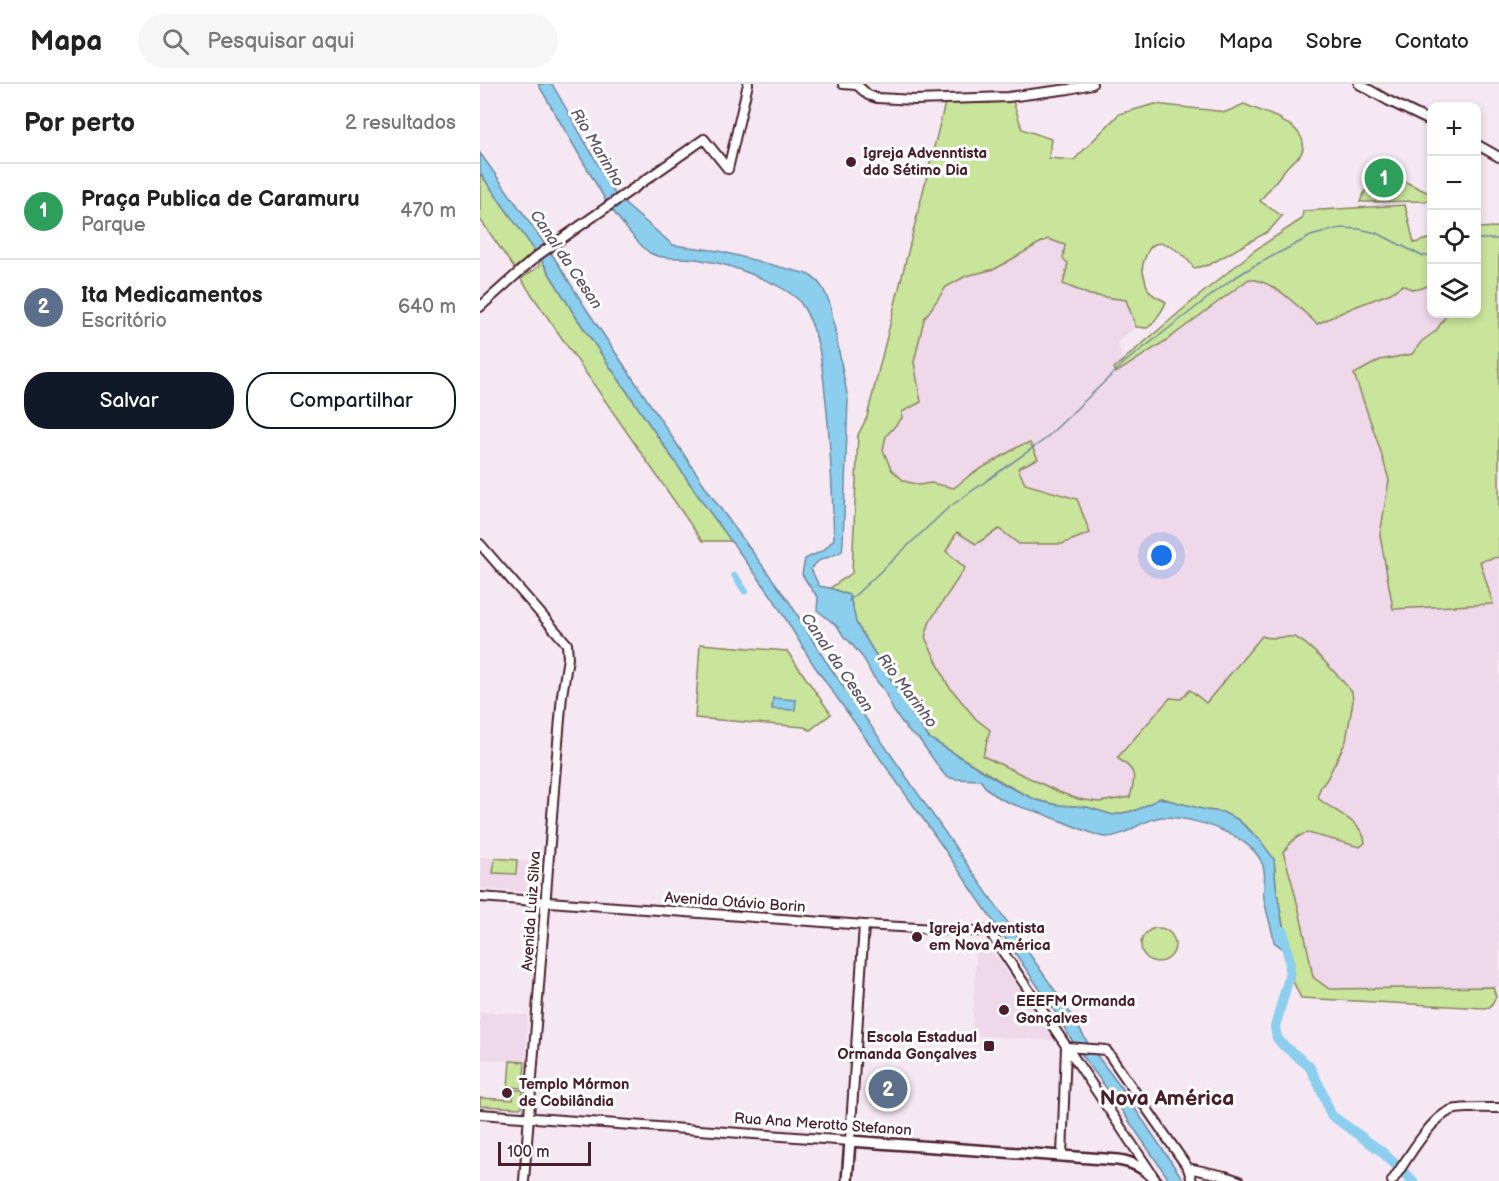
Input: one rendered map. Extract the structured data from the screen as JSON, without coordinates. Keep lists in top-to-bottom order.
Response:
{
  "streets": {
    "main road": ["Rua Ana Merotto Stefanon"],
    "street": ["Avenida Otávio Borin", "Avenida Luiz Silva"]
  },
  "crossings": [
    ["Avenida Otávio Borin", "Avenida Luiz Silva"],
    ["Avenida Luiz Silva", "Rua Ana Merotto Stefanon"]
  ],
  "districts": ["Nova América"],
  "water": ["Rio Marinho", "Canal da Cesan"],
  "places": {
    "other": [
      "Igreja Advenntista ddo Sétimo Dia",
      "Igreja Adventista em Nova América",
      "EEEFM Ormanda Gonçalves",
      "Templo Mórmon de Cobilândia"
    ],
    "transit": ["Escola Estadual Ormanda Gonçalves"]
  },
  "scale_bar": "100 m",
  "page": {
    "header": "Mapa",
    "search": "Pesquisar aqui",
    "nav": [
      "Início",
      "Mapa",
      "Sobre",
      "Contato"
    ],
    "heading": ["Por perto", "2 resultados"],
    "map_buttons": ["+", "−"],
    "pins": ["1", "2"],
    "list": [
      {
        "mark": "1",
        "name": "Praça Publica de Caramuru",
        "note": "Parque",
        "value": "470 m"
      },
      {
        "mark": "2",
        "name": "Ita Medicamentos",
        "note": "Escritório",
        "value": "640 m"
      }
    ],
    "buttons": ["Salvar", "Compartilhar"],
    "scale": "100 m"
  }
}
